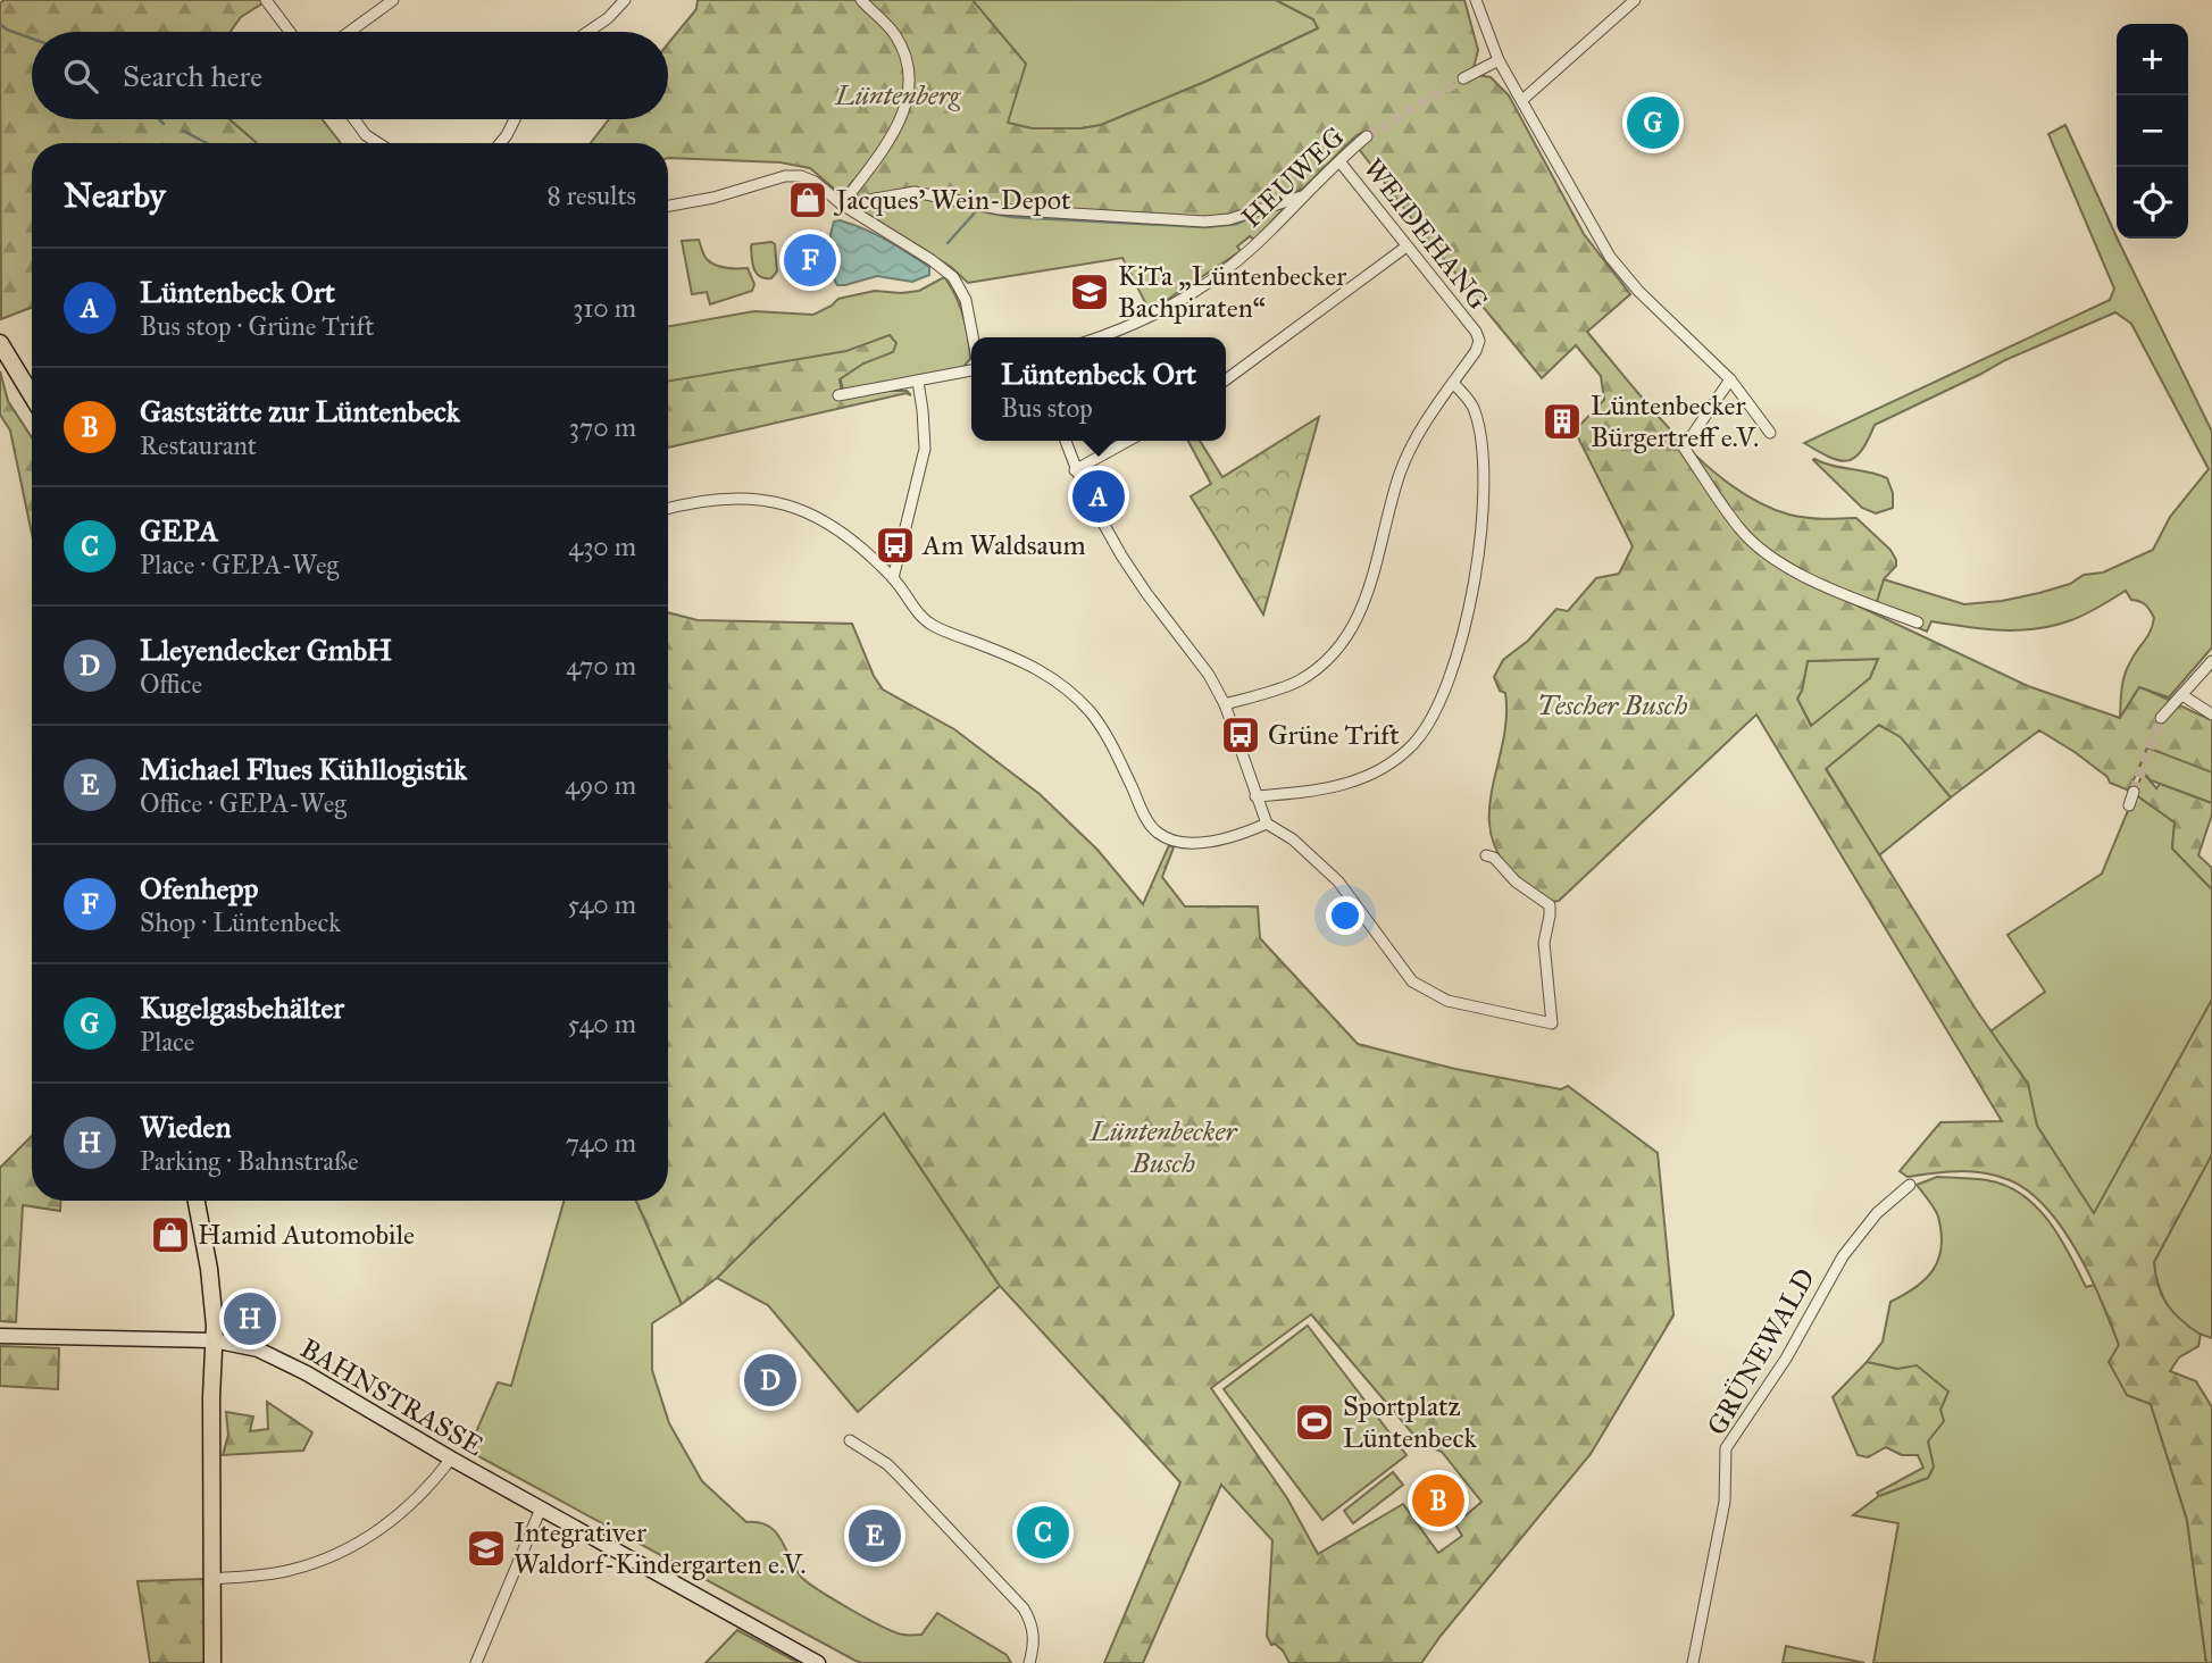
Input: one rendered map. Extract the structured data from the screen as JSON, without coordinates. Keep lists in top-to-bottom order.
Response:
{
  "streets": {
    "main road": ["BAHNSTRASSE"],
    "street": ["HEUWEG", "WEIDEHANG", "GRÜNEWALD"]
  },
  "crossings": [
    ["HEUWEG", "WEIDEHANG"]
  ],
  "parks": ["Lüntenberg", "Tescher Busch", "Lüntenbecker Busch"],
  "places": {
    "shop": ["Jacques' Wein-Depot", "Hamid Automobile"],
    "school or university": ["KiTa „Lüntenbecker Bachpiraten“", "Integrativer Waldorf-Kindergarten e.V."],
    "building": ["Lüntenbecker Bürgertreff e.V."],
    "bus stop": ["Am Waldsaum", "Grüne Trift"],
    "sports": ["Sportplatz Lüntenbeck"]
  },
  "page": {
    "map_buttons": ["+", "−"],
    "search": "Search here",
    "pins": [
      "G",
      "F",
      "A",
      "H",
      "D",
      "B",
      "C",
      "E"
    ],
    "heading": ["Nearby", "8 results"],
    "list": [
      {
        "mark": "A",
        "name": "Lüntenbeck Ort",
        "note": "Bus stop · Grüne Trift",
        "value": "310 m"
      },
      {
        "mark": "B",
        "name": "Gaststätte zur Lüntenbeck",
        "note": "Restaurant",
        "value": "370 m"
      },
      {
        "mark": "C",
        "name": "GEPA",
        "note": "Place · GEPA-Weg",
        "value": "430 m"
      },
      {
        "mark": "D",
        "name": "Lleyendecker GmbH",
        "note": "Office",
        "value": "470 m"
      },
      {
        "mark": "E",
        "name": "Michael Flues Kühllogistik",
        "note": "Office · GEPA-Weg",
        "value": "490 m"
      },
      {
        "mark": "F",
        "name": "Ofenhepp",
        "note": "Shop · Lüntenbeck",
        "value": "540 m"
      },
      {
        "mark": "G",
        "name": "Kugelgasbehälter",
        "note": "Place",
        "value": "540 m"
      },
      {
        "mark": "H",
        "name": "Wieden",
        "note": "Parking · Bahnstraße",
        "value": "740 m"
      }
    ],
    "popup": ["Lüntenbeck Ort", "Bus stop"]
  }
}
